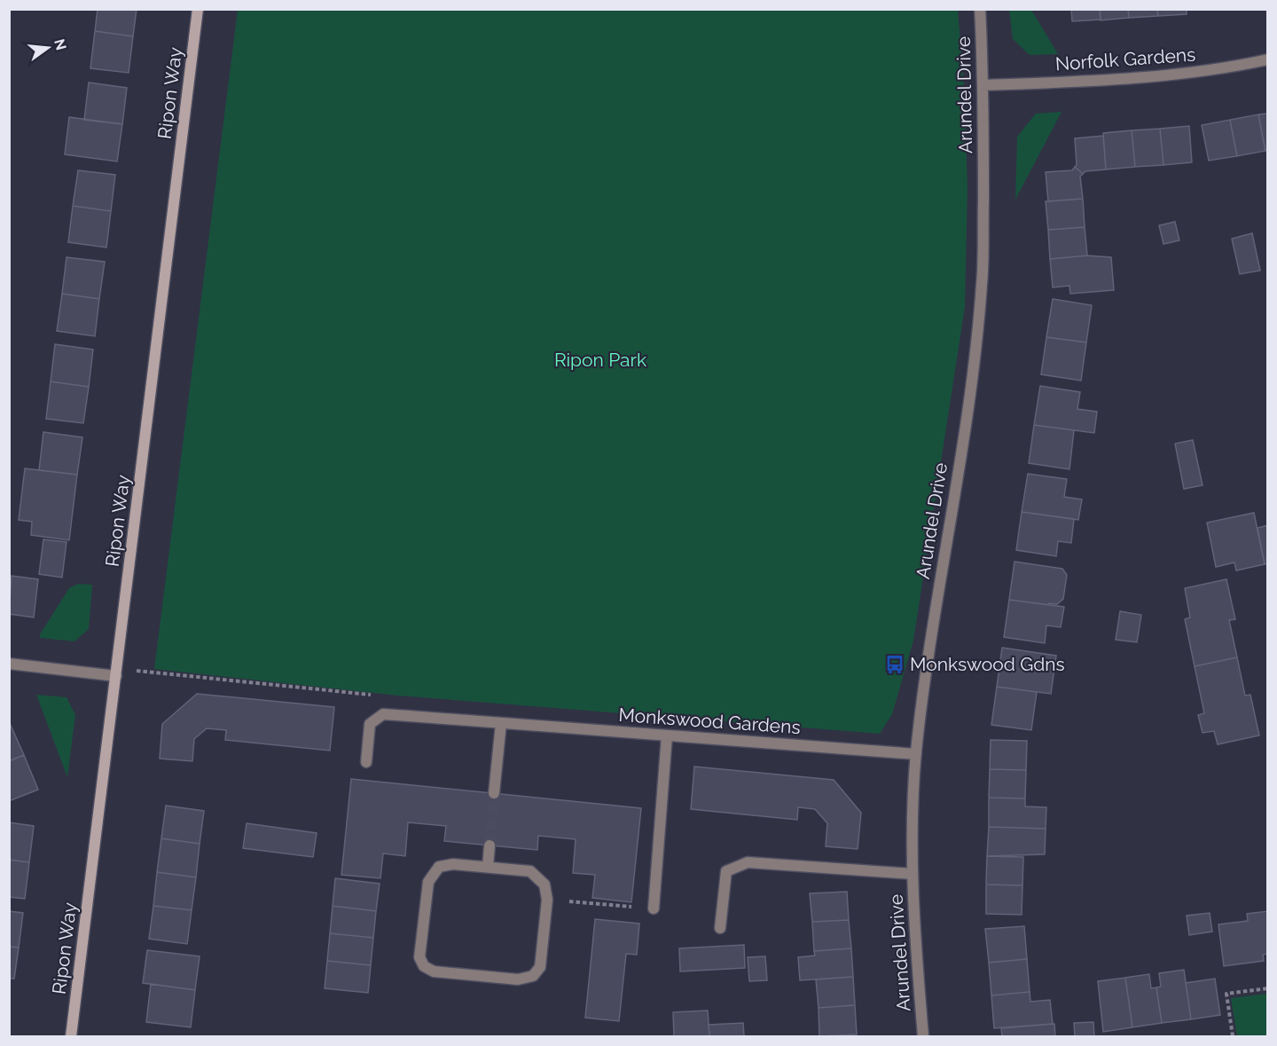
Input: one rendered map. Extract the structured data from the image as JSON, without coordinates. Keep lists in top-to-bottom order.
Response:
{
  "streets": {
    "street": [
      "Norfolk Gardens",
      "Ripon Way",
      "Arundel Drive",
      "Monkswood Gardens"
    ]
  },
  "crossings": [
    ["Norfolk Gardens", "Arundel Drive"],
    ["Arundel Drive", "Monkswood Gardens"]
  ],
  "parks": ["Ripon Park"],
  "places": {
    "bus stop": ["Monkswood Gdns"]
  },
  "north": "right"
}
